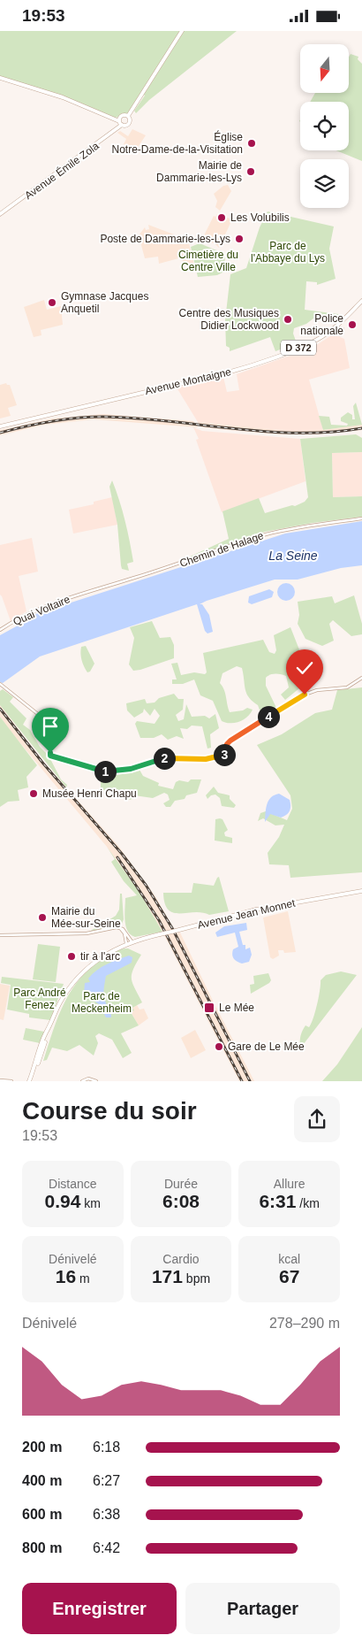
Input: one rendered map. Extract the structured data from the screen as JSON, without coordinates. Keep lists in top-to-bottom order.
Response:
{
  "streets": {
    "main road": [
      "Avenue Émile Zola",
      "D 372",
      "Avenue Montaigne",
      "Avenue Jean Monnet"
    ],
    "street": ["Chemin de Halage", "Quai Voltaire"]
  },
  "crossings": [
    ["Chemin de Halage", "Quai Voltaire"]
  ],
  "water": ["La Seine"],
  "parks": [
    "Parc de l'Abbaye du Lys",
    "Cimetière du Centre Ville",
    "Parc André Fenez",
    "Parc de Meckenheim"
  ],
  "places": {
    "other": [
      "Église Notre-Dame-de-la-Visitation",
      "Mairie de Dammarie-les-Lys",
      "Les Volubilis",
      "Poste de Dammarie-les-Lys",
      "Gymnase Jacques Anquetil",
      "Centre des Musiques Didier Lockwood",
      "Police nationale",
      "Musée Henri Chapu",
      "Mairie du Mée-sur-Seine",
      "tir à l'arc",
      "Gare de Le Mée"
    ],
    "transit": ["Le Mée"]
  },
  "north": "bottom",
  "page": {
    "status": "19:53",
    "pins": [
      "4",
      "3",
      "2",
      "1"
    ],
    "heading": ["Course du soir", "19:53"],
    "stats": [
      ["Distance", "0.94 km"],
      ["Durée", "6:08"],
      ["Allure", "6:31 /km"],
      ["Dénivelé", "16 m"],
      ["Cardio", "171 bpm"],
      ["kcal", "67"]
    ],
    "chart": ["Dénivelé", "278–290 m"],
    "list": [
      {
        "name": "200 m",
        "note": "6:18"
      },
      {
        "name": "400 m",
        "note": "6:27"
      },
      {
        "name": "600 m",
        "note": "6:38"
      },
      {
        "name": "800 m",
        "note": "6:42"
      }
    ],
    "buttons": ["Enregistrer", "Partager"]
  }
}
